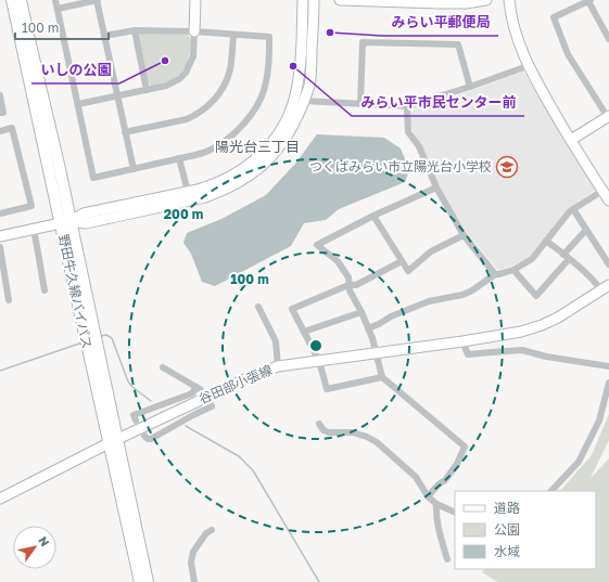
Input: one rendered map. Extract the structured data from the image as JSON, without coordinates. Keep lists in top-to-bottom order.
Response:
{
  "streets": {
    "main road": ["野田牛久線バイパス"],
    "street": ["谷田部小張線"]
  },
  "crossings": [
    ["野田牛久線バイパス", "谷田部小張線"]
  ],
  "districts": ["陽光台三丁目"],
  "places": {
    "other": ["みらい平郵便局", "いしの公園", "みらい平市民センター前"],
    "school or university": ["つくばみらい市立陽光台小学校"]
  },
  "legend": ["道路", "公園", "水域"],
  "scale_bar": "100 m",
  "north": "top right",
  "rings": ["200 m", "100 m"]
}
